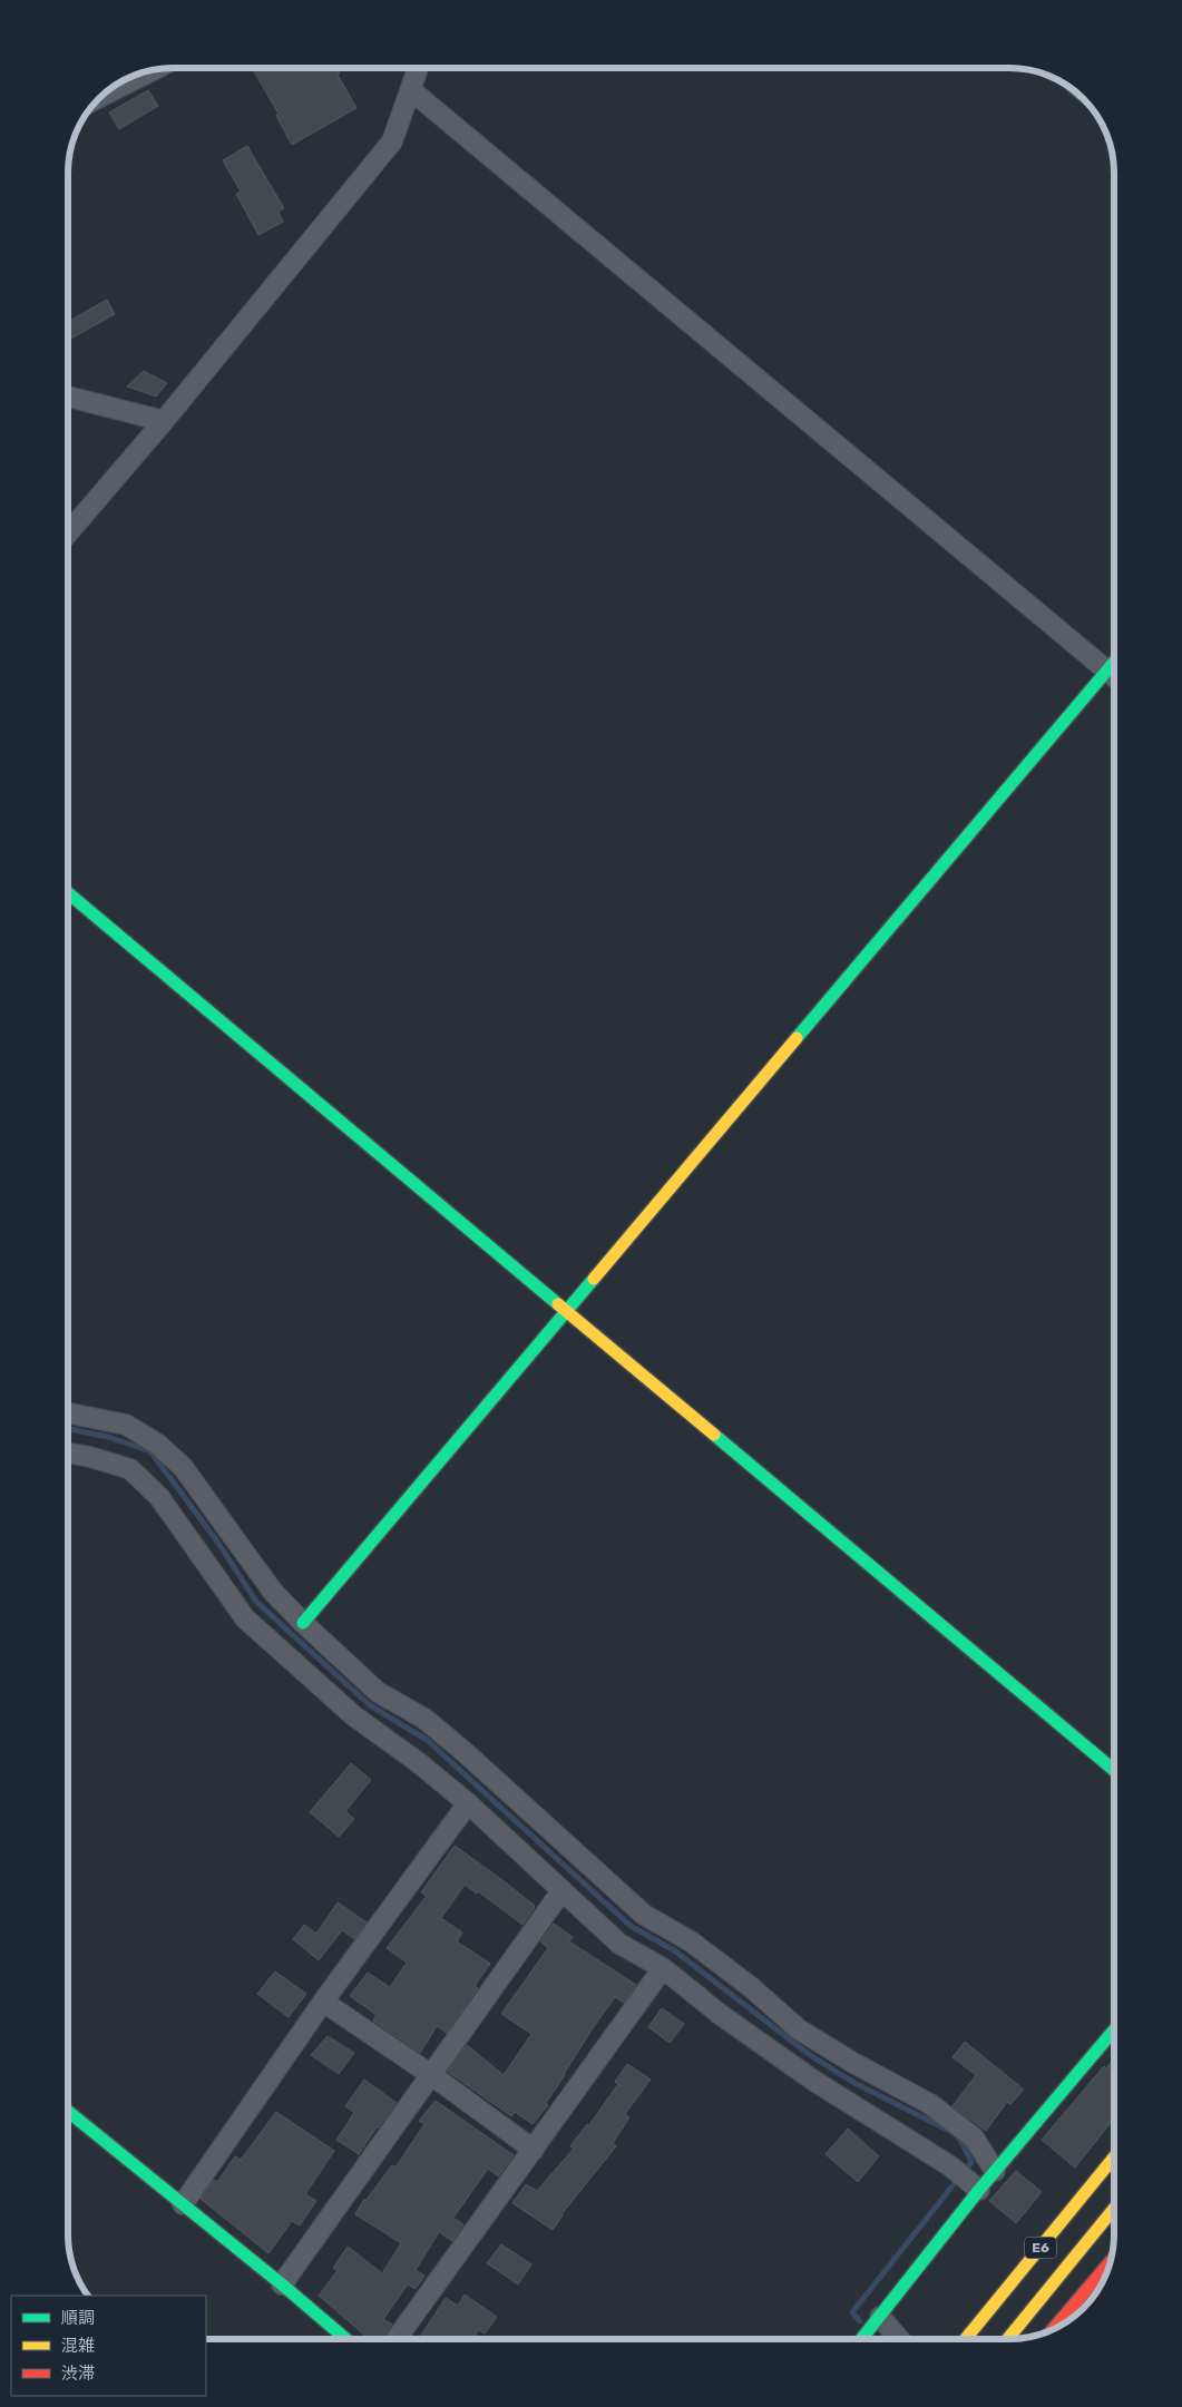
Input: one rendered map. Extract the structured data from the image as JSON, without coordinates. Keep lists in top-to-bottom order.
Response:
{
  "streets": {
    "main road": ["E6"]
  },
  "legend": ["順調", "混雑", "渋滞"]
}
